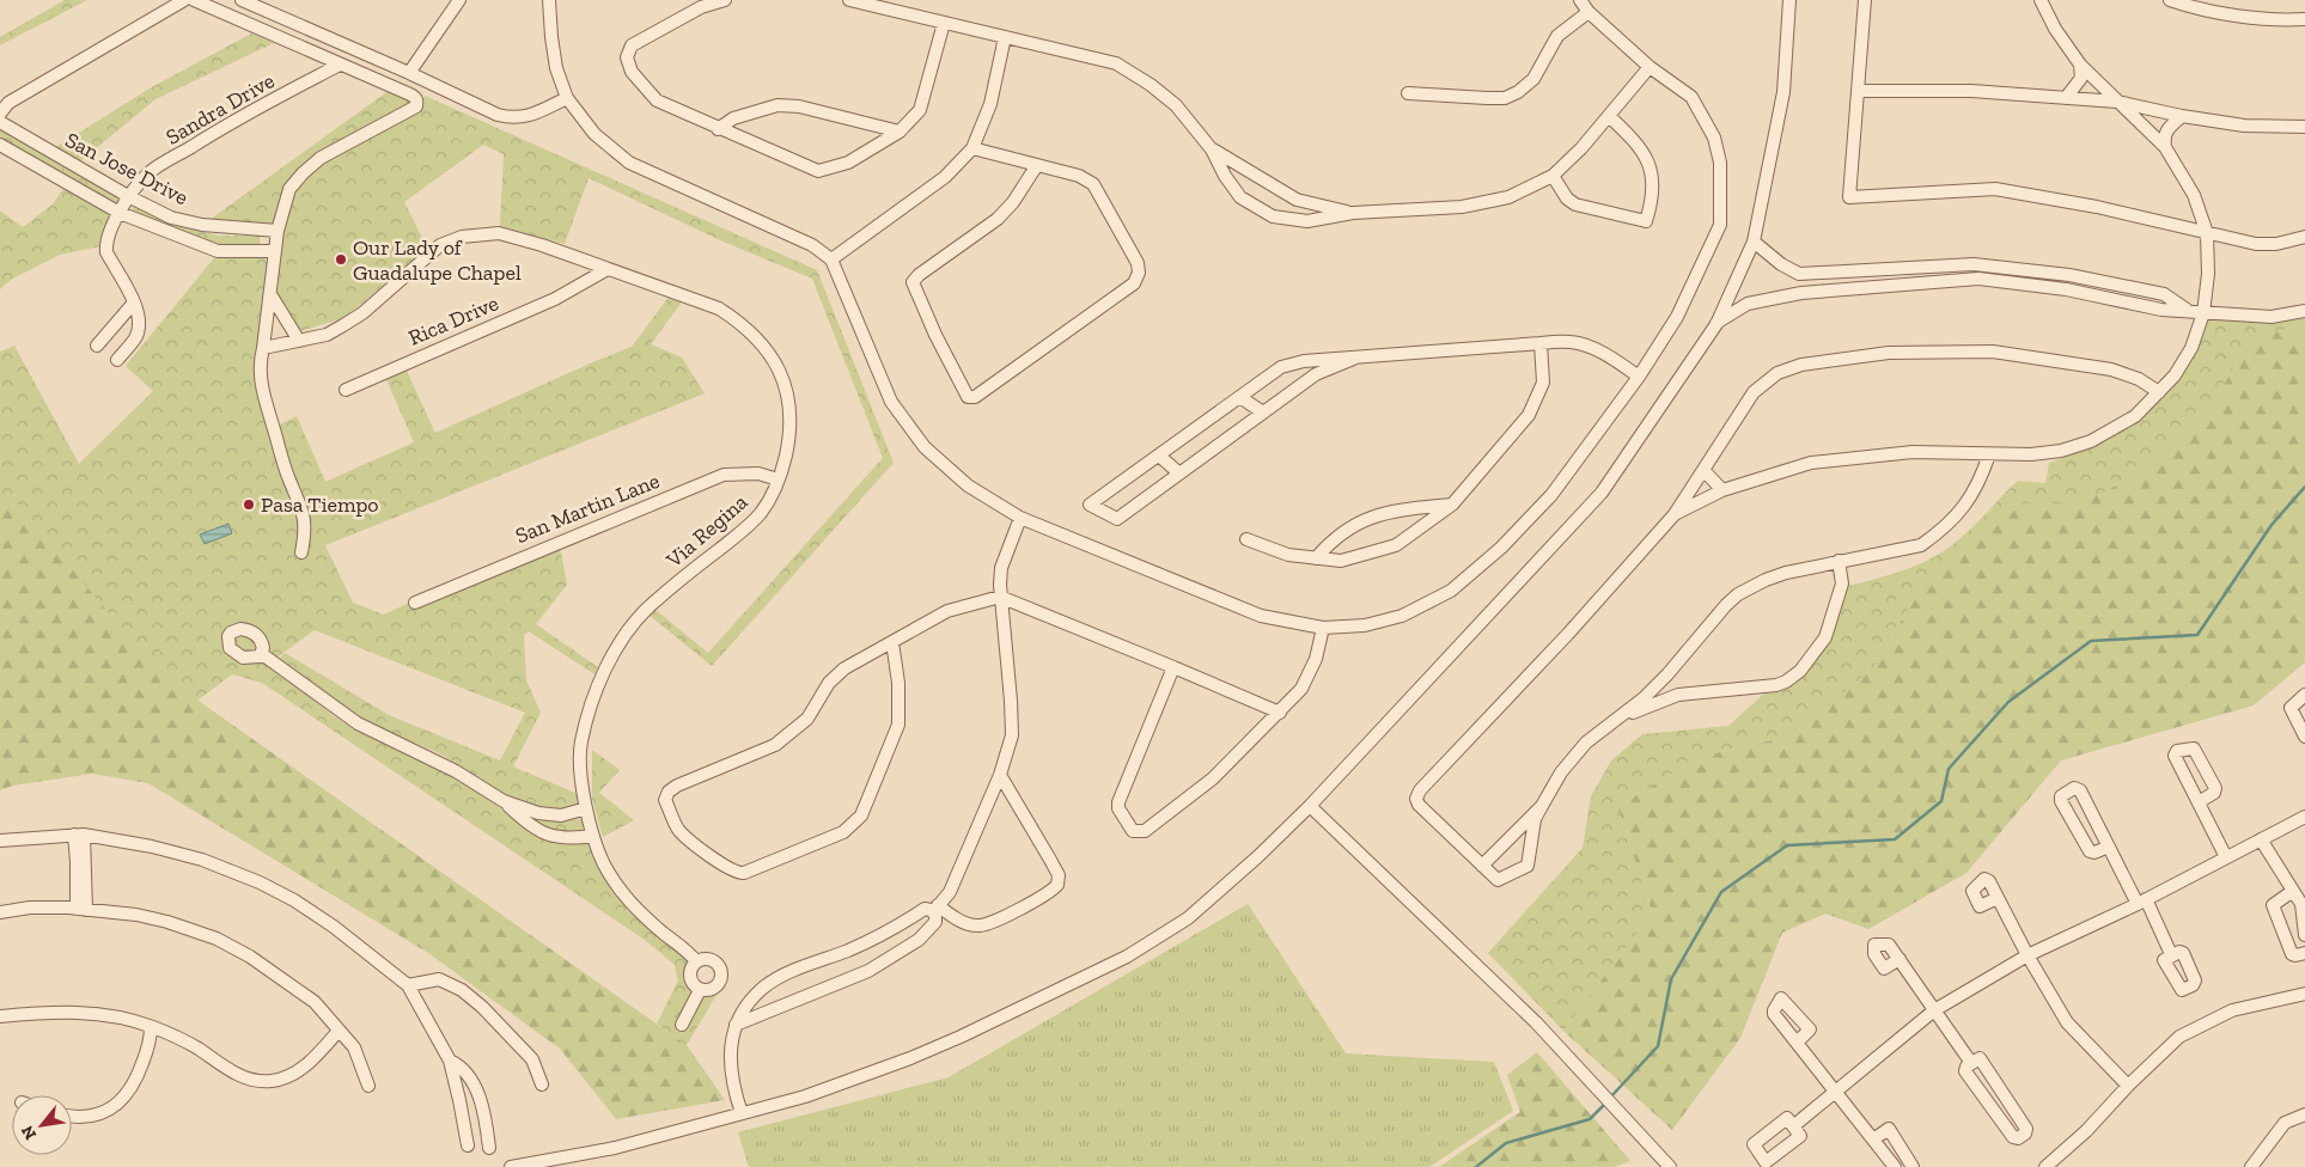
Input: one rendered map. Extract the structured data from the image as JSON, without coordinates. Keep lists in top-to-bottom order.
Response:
{
  "streets": {
    "street": [
      "Sandra Drive",
      "San Jose Drive",
      "Rica Drive",
      "San Martin Lane",
      "Via Regina"
    ]
  },
  "crossings": [
    ["Sandra Drive", "San Jose Drive"],
    ["Rica Drive", "Via Regina"],
    ["San Martin Lane", "Via Regina"]
  ],
  "places": ["Our Lady of Guadalupe Chapel", "Pasa Tiempo"],
  "north": "bottom left"
}
